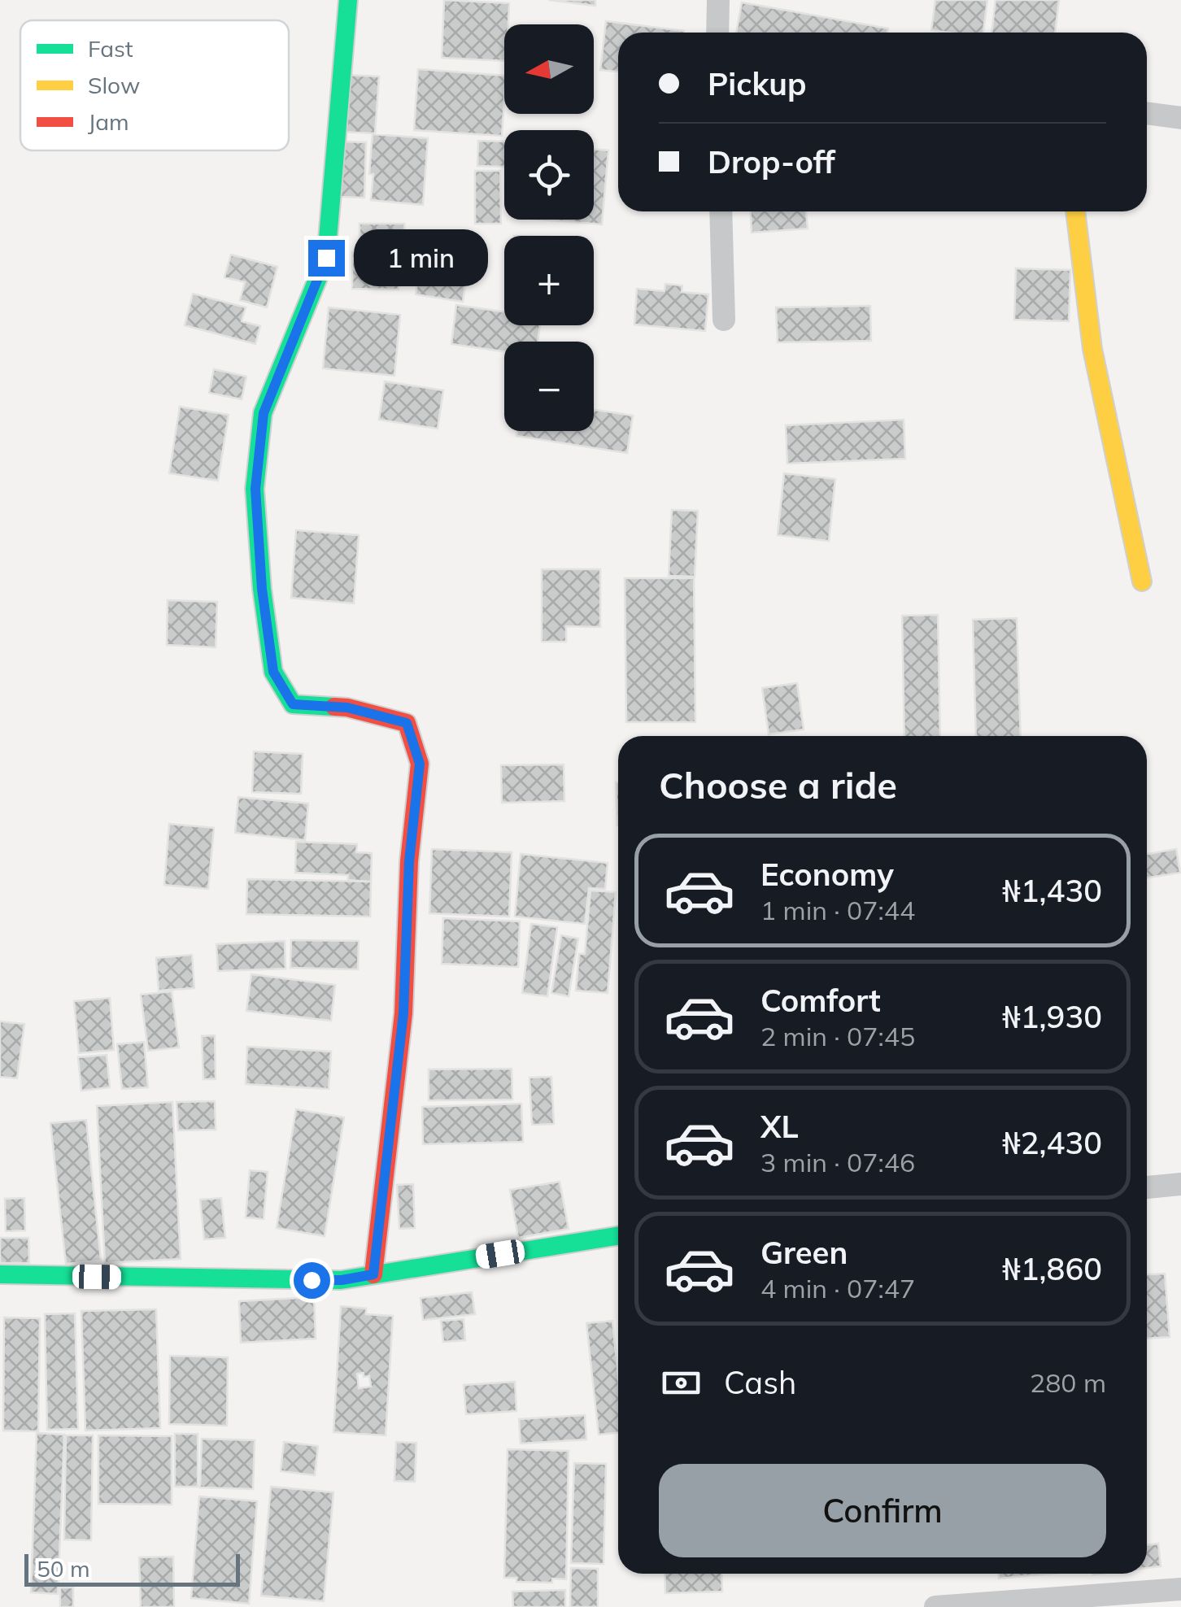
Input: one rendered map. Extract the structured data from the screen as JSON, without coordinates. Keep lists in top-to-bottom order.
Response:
{
  "legend": ["Fast", "Slow", "Jam"],
  "scale_bar": "50 m",
  "north": "left",
  "page": {
    "map_buttons": ["+", "−"],
    "banner": ["Pickup", "Drop-off"],
    "bubble": "1 min",
    "heading": "Choose a ride",
    "list": [
      {
        "name": "Economy",
        "note": "1 min · 07:44",
        "value": "₦1,430"
      },
      {
        "name": "Comfort",
        "note": "2 min · 07:45",
        "value": "₦1,930"
      },
      {
        "name": "XL",
        "note": "3 min · 07:46",
        "value": "₦2,430"
      },
      {
        "name": "Green",
        "note": "4 min · 07:47",
        "value": "₦1,860"
      }
    ],
    "pay": ["Cash", "280 m"],
    "buttons": "Confirm",
    "scale": "50 m"
  }
}
